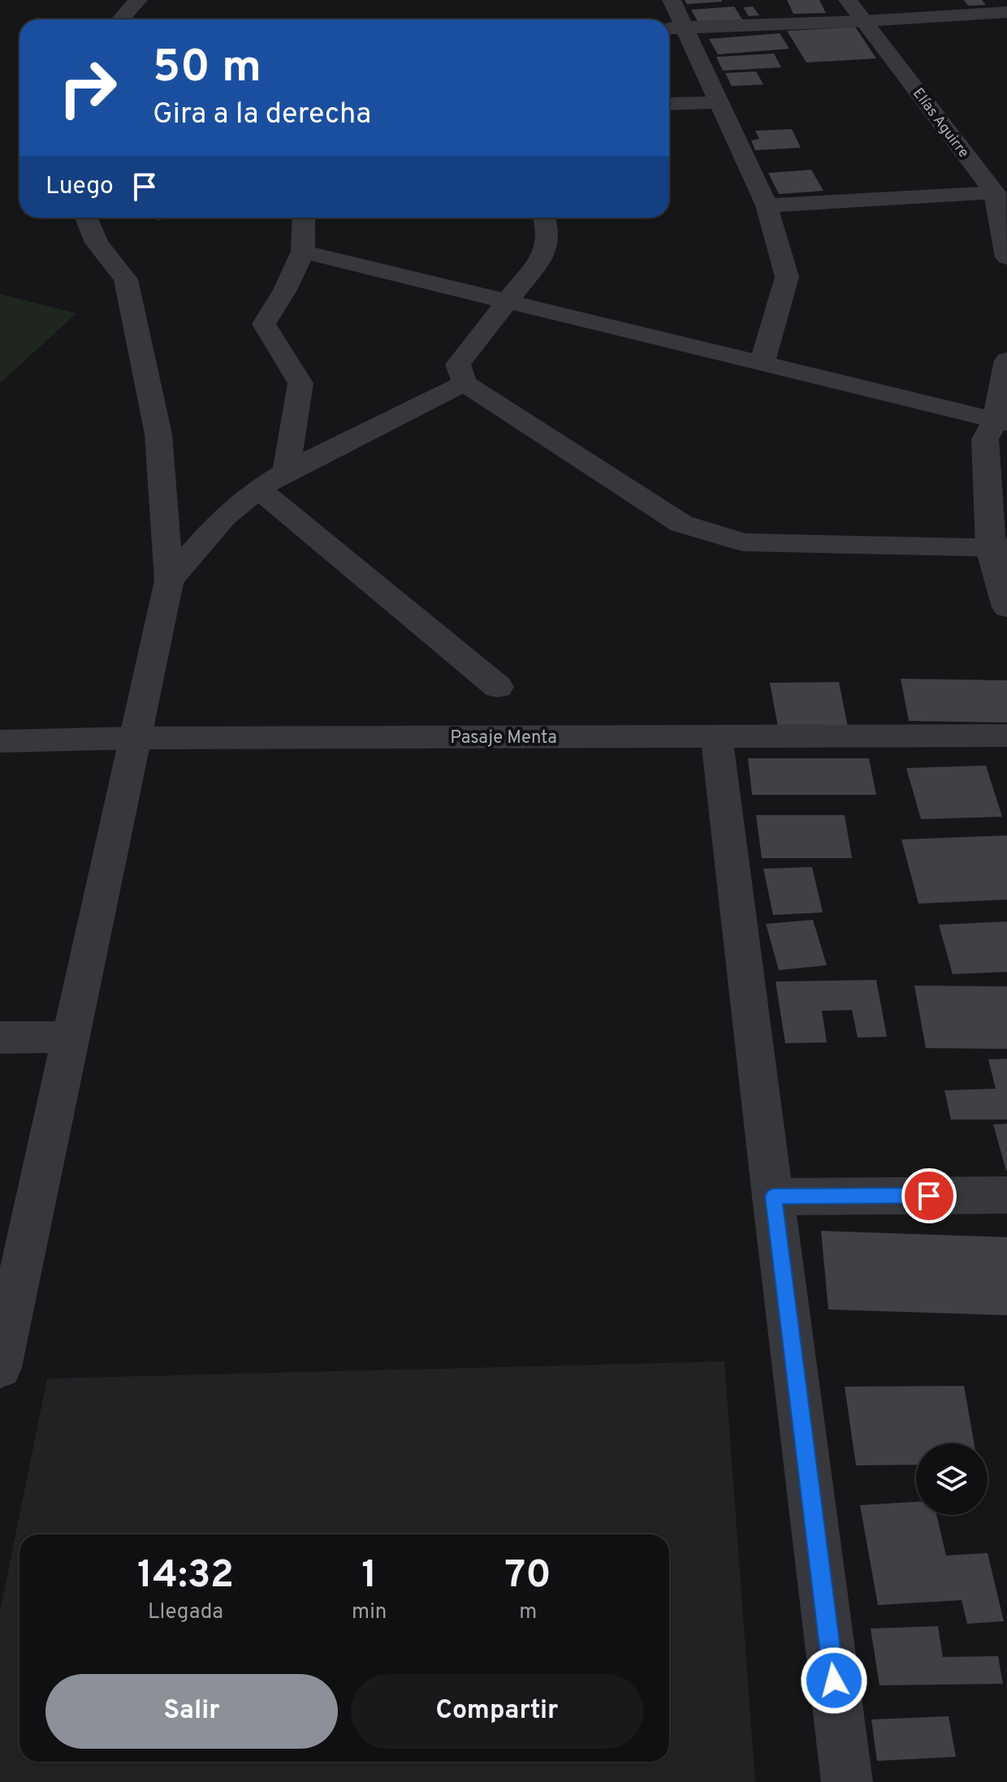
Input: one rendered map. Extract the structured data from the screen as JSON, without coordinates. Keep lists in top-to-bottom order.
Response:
{
  "streets": {
    "street": ["Elías Aguirre", "Pasaje Menta"]
  },
  "page": {
    "turn": ["50 m", "Gira a la derecha"],
    "then": "Luego",
    "eta": [
      "14:32",
      "Llegada",
      "1",
      "min",
      "70",
      "m"
    ],
    "buttons": ["Salir", "Compartir"]
  }
}
